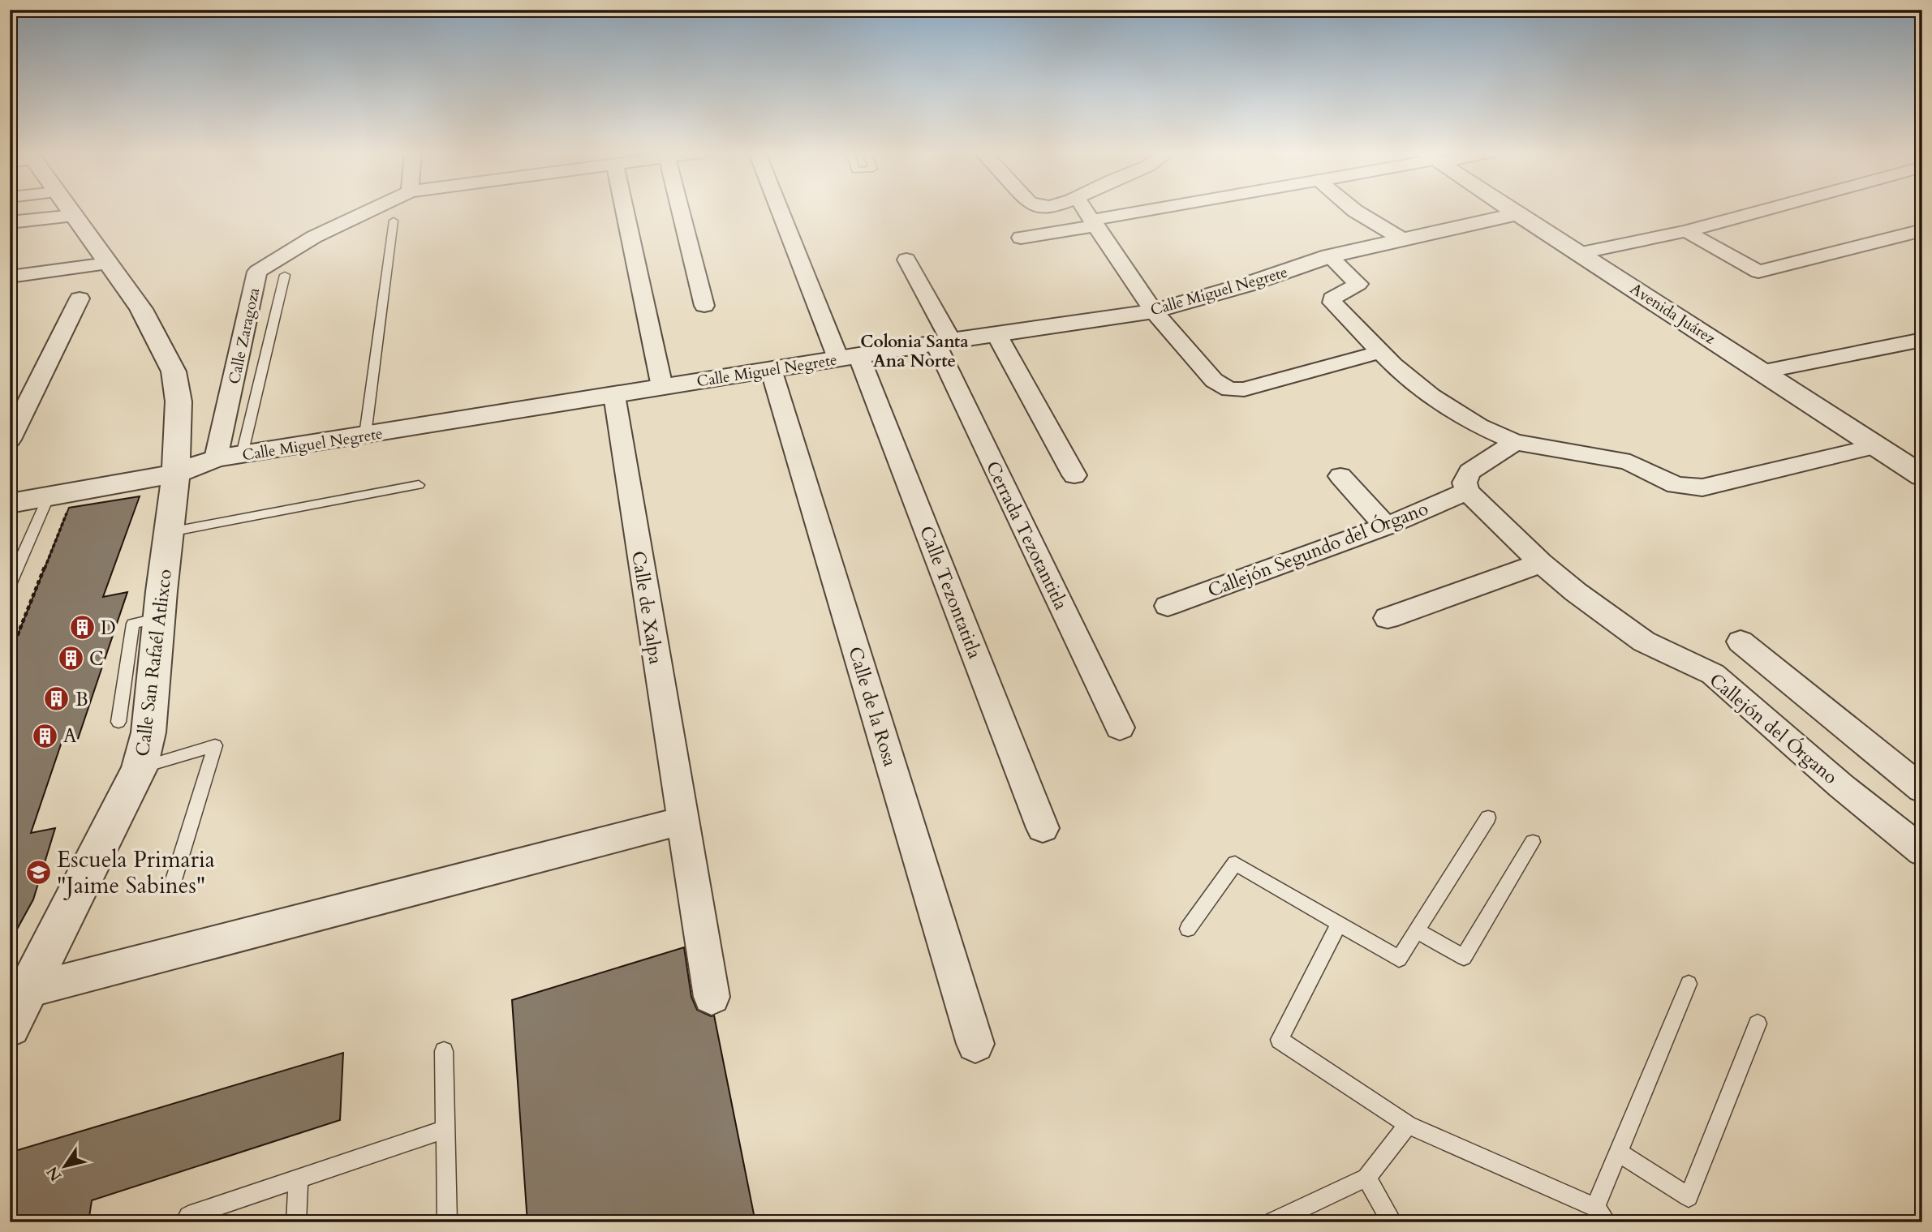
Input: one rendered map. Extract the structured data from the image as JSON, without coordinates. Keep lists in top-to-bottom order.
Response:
{
  "streets": {
    "street": [
      "Calle Miguel Negrete",
      "Avenida Juárez",
      "Calle Zaragoza",
      "Cerrada Tezotantitla",
      "Callejón Segundo del Órgano",
      "Calle Tezontatitla",
      "Calle de Xalpa",
      "Calle San Rafaél Atlixco",
      "Calle de la Rosa",
      "Callejón del Órgano"
    ]
  },
  "crossings": [
    ["Calle Miguel Negrete", "Avenida Juárez"],
    ["Calle Miguel Negrete", "Calle Zaragoza"],
    ["Calle Miguel Negrete", "Cerrada Tezotantitla"],
    ["Calle Miguel Negrete", "Calle Tezontatitla"],
    ["Calle Miguel Negrete", "Calle de Xalpa"],
    ["Calle Miguel Negrete", "Calle San Rafaél Atlixco"],
    ["Calle Miguel Negrete", "Calle de la Rosa"],
    ["Callejón Segundo del Órgano", "Callejón del Órgano"]
  ],
  "districts": ["Colonia Santa Ana Norte"],
  "places": {
    "building": [
      "D",
      "C",
      "B",
      "A"
    ],
    "school or university": ["Escuela Primaria \"Jaime Sabines\""]
  },
  "north": "bottom left"
}
